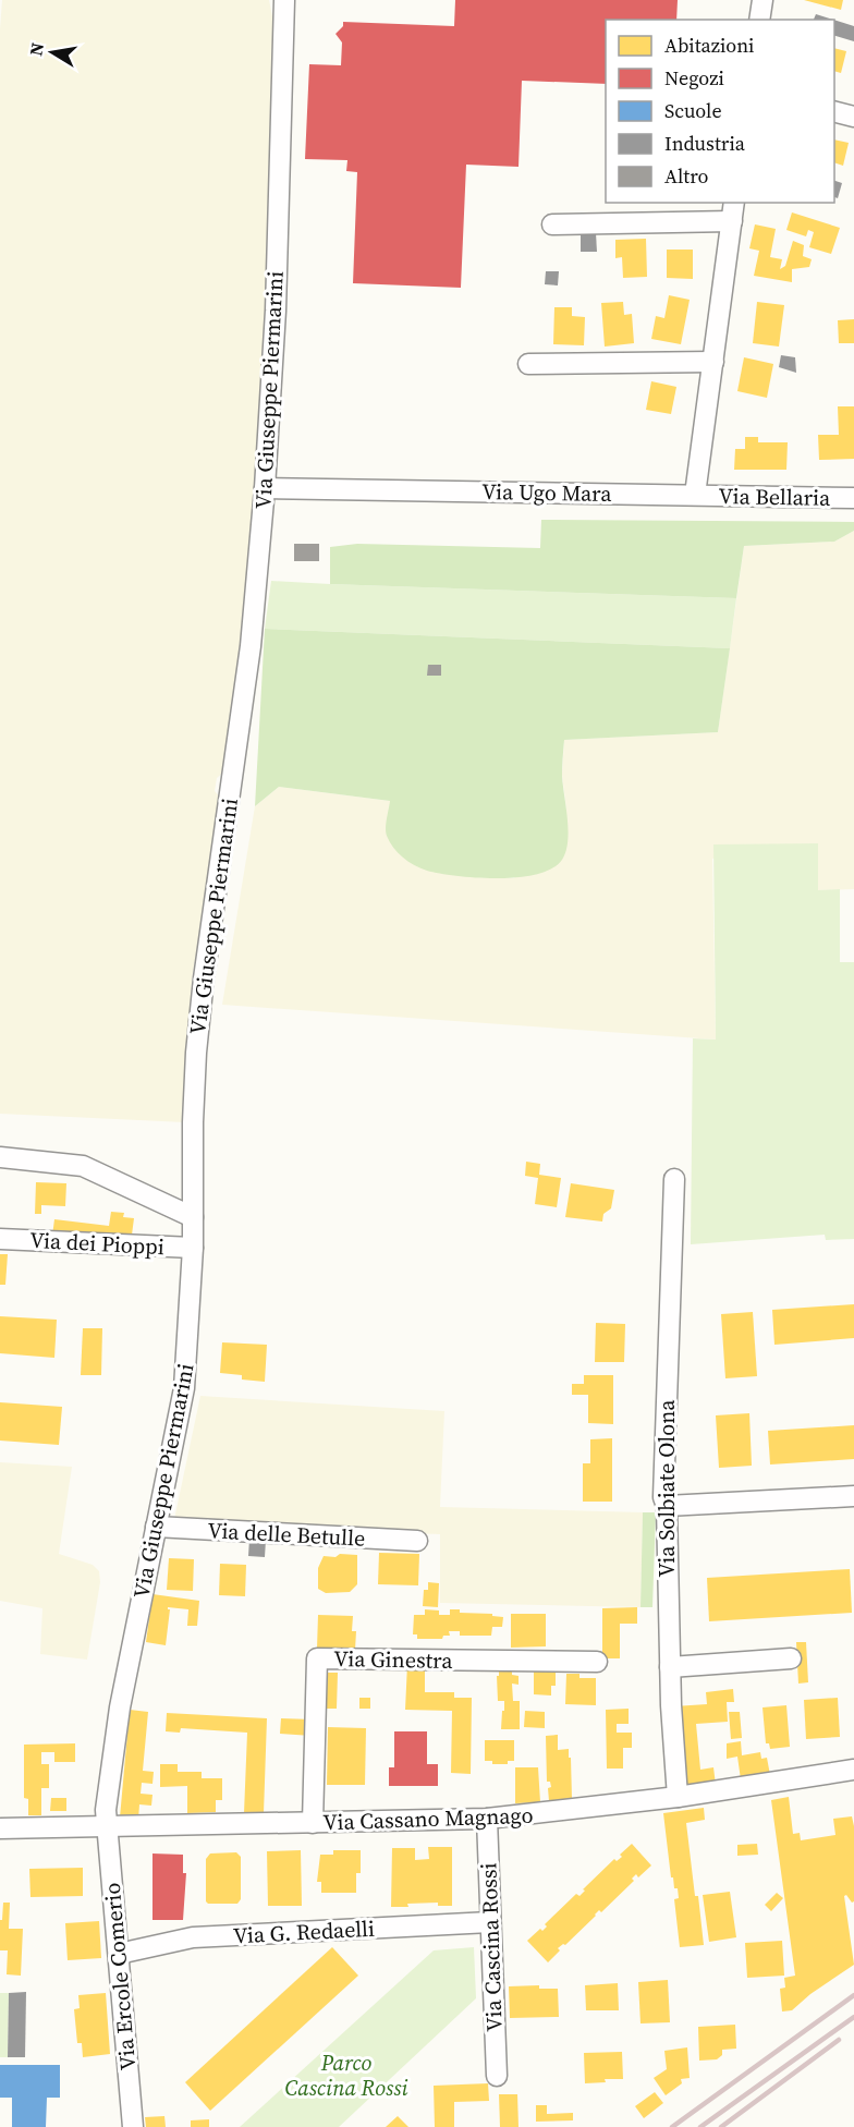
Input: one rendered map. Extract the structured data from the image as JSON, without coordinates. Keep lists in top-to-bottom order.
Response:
{
  "streets": {
    "street": [
      "Via Giuseppe Piermarini",
      "Via Ugo Mara",
      "Via Bellaria",
      "Via dei Pioppi",
      "Via Solbiate Olona",
      "Via delle Betulle",
      "Via Ginestra",
      "Via Cassano Magnago",
      "Via G. Redaelli",
      "Via Cascina Rossi",
      "Via Ercole Comerio"
    ]
  },
  "crossings": [
    ["Via Giuseppe Piermarini", "Via Ugo Mara"],
    ["Via Giuseppe Piermarini", "Via dei Pioppi"],
    ["Via Giuseppe Piermarini", "Via delle Betulle"],
    ["Via Giuseppe Piermarini", "Via Cassano Magnago"],
    ["Via Giuseppe Piermarini", "Via Ercole Comerio"],
    ["Via Ugo Mara", "Via Bellaria"],
    ["Via Solbiate Olona", "Via Cassano Magnago"],
    ["Via Ginestra", "Via Cassano Magnago"],
    ["Via Cassano Magnago", "Via Cascina Rossi"],
    ["Via Cassano Magnago", "Via Ercole Comerio"],
    ["Via G. Redaelli", "Via Cascina Rossi"],
    ["Via G. Redaelli", "Via Ercole Comerio"]
  ],
  "parks": ["Parco Cascina Rossi"],
  "legend": [
    "Abitazioni",
    "Negozi",
    "Scuole",
    "Industria",
    "Altro"
  ],
  "north": "left"
}
